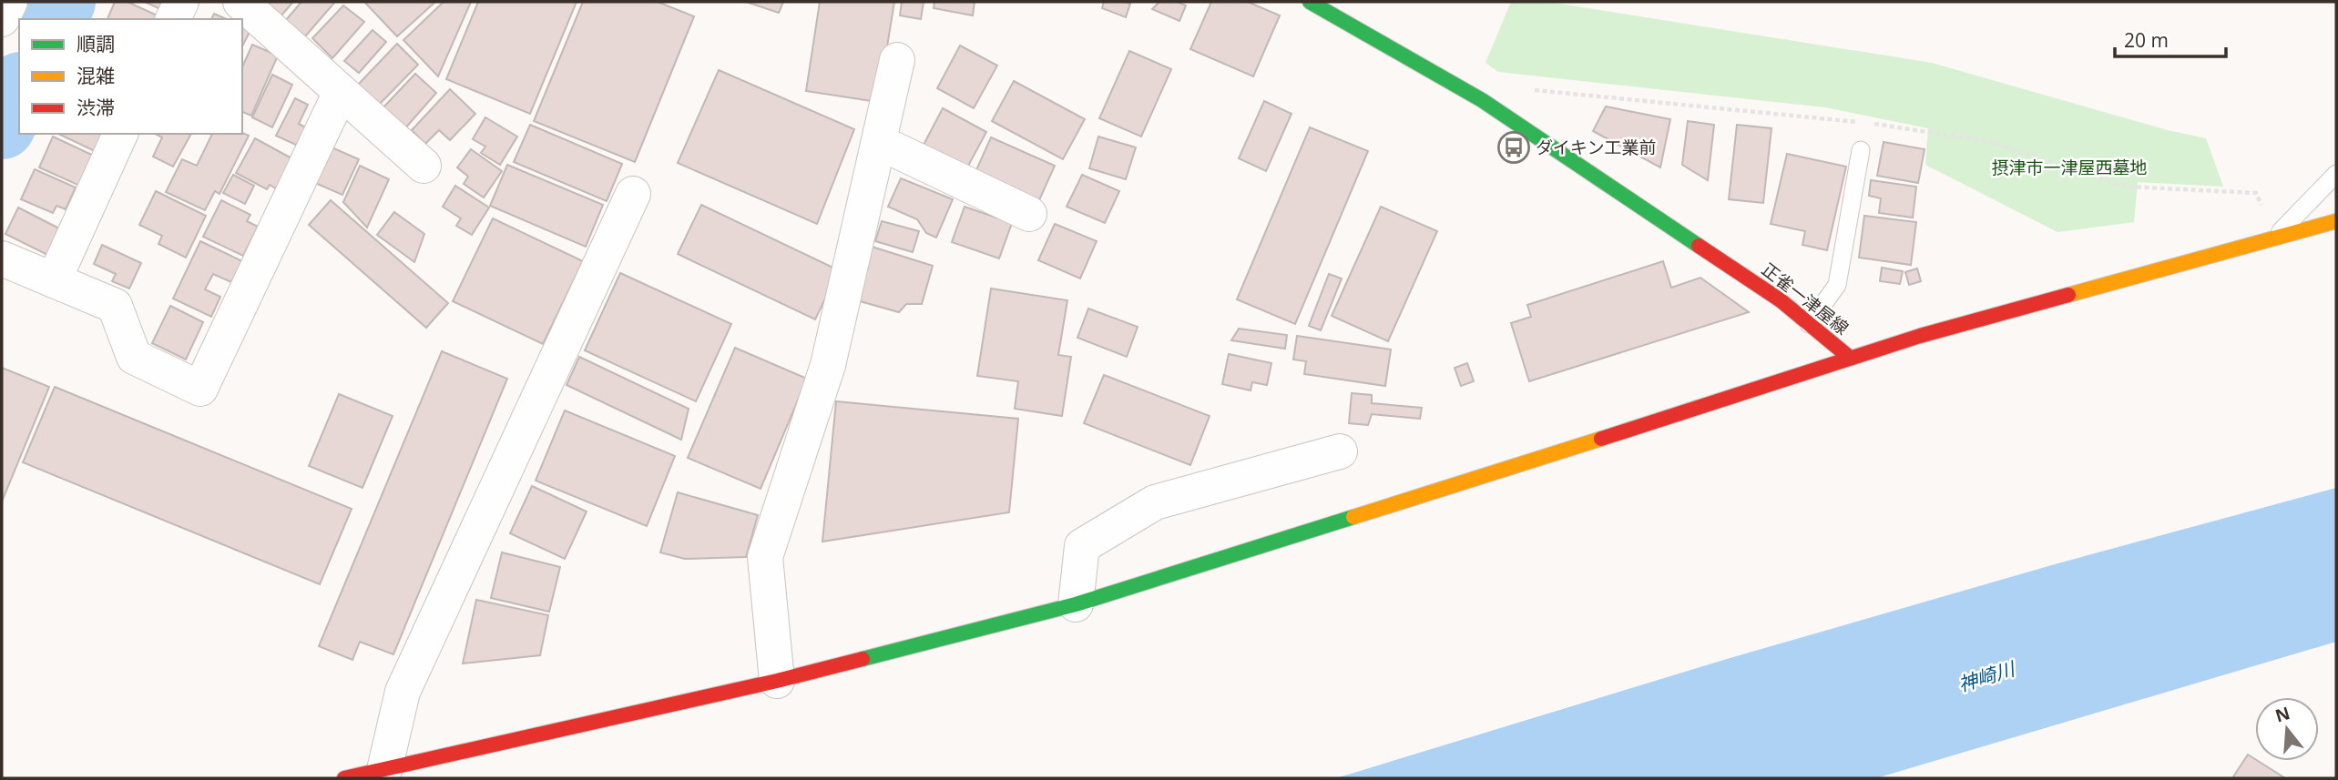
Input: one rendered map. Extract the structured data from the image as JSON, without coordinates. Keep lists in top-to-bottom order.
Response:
{
  "streets": {
    "street": ["正雀一津屋線"]
  },
  "water": ["神崎川"],
  "parks": ["摂津市一津屋西墓地"],
  "places": {
    "bus stop": ["ダイキン工業前"]
  },
  "legend": ["順調", "混雑", "渋滞"],
  "scale_bar": "20 m",
  "north": "top"
}
